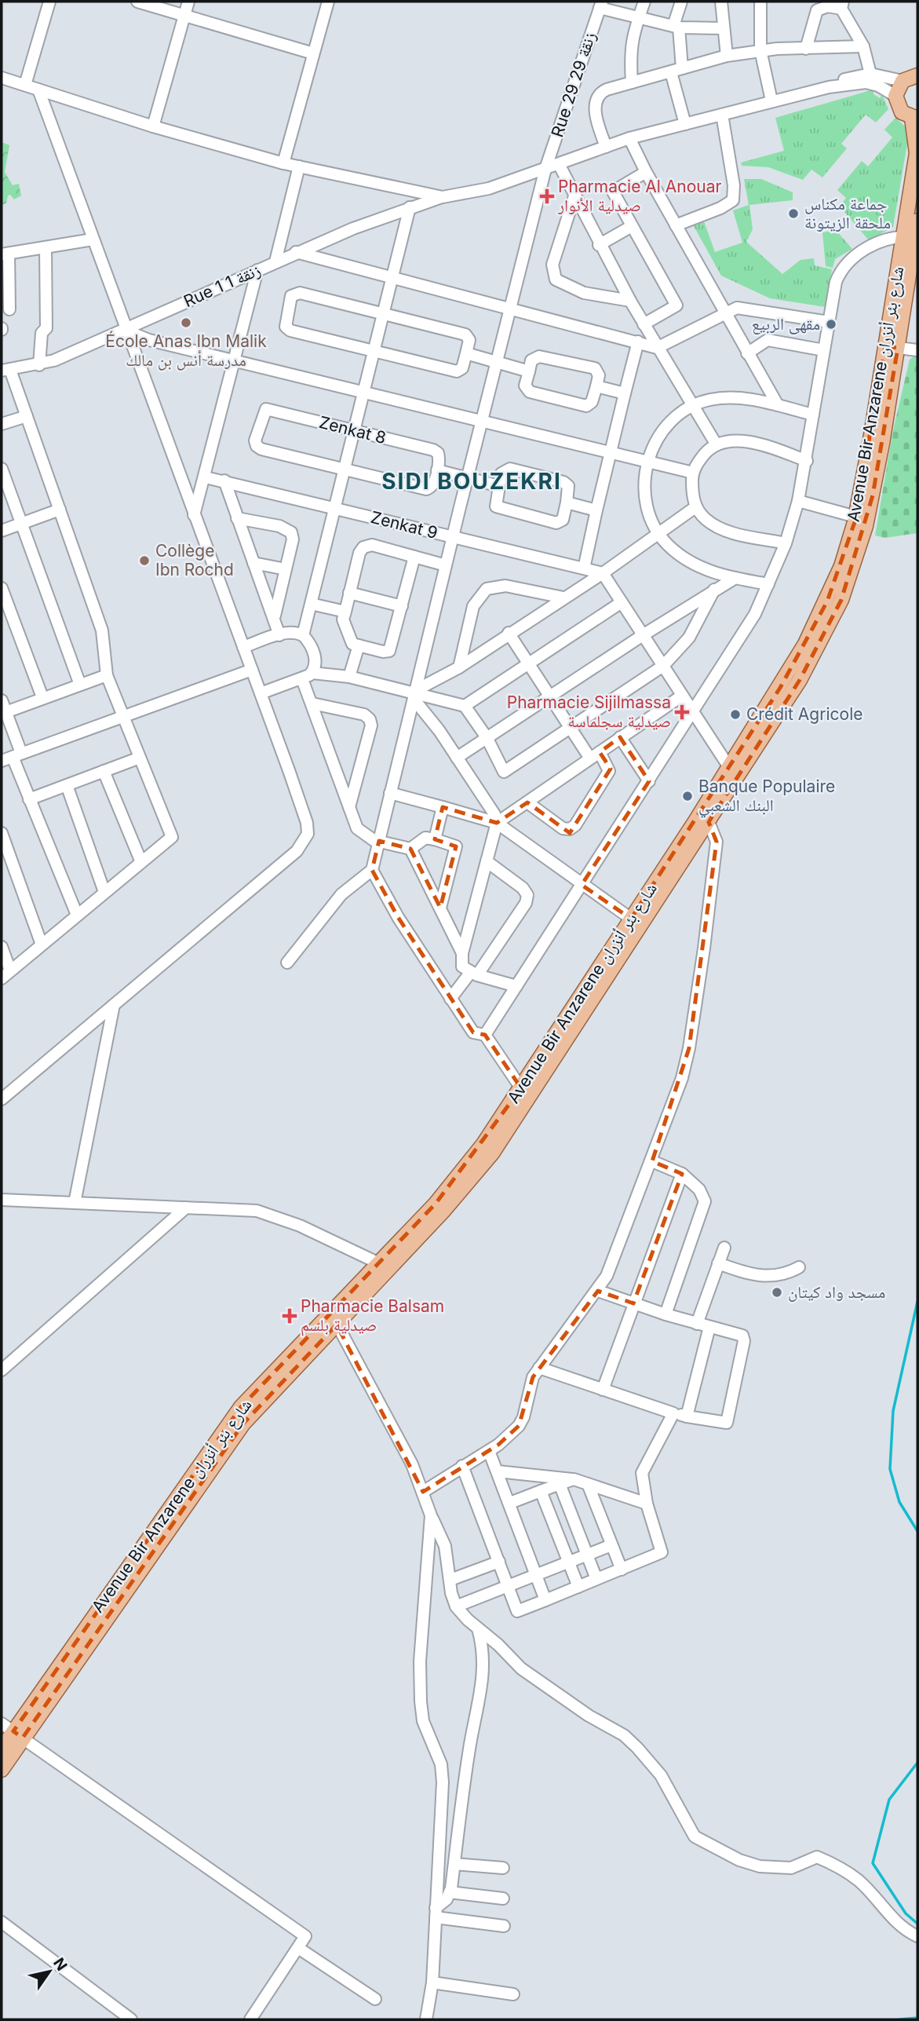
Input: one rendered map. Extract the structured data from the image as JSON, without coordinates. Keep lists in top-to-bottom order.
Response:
{
  "streets": {
    "main road": ["Avenue Bir Anzarene شارع بئر أنزران"],
    "street": [
      "Rue 29 زنقة 29",
      "Rue 1 زنقة 1",
      "Zenkat 8",
      "Zenkat 9"
    ]
  },
  "crossings": [
    ["Rue 29 زنقة 29", "Rue 1 زنقة 1"],
    ["Rue 29 زنقة 29", "Zenkat 9"]
  ],
  "districts": ["SIDI BOUZEKRI"],
  "places": {
    "health": ["Pharmacie Al Anouar صيدلية الأنوار", "Pharmacie Sijilmassa صيدلية سجلماسة", "Pharmacie Balsam صيدلية بلسم"],
    "other": [
      "جماعة مكناس ملحقة الزيتونة",
      "École Anas Ibn Malik مدرسة أنس بن مالك",
      "مقهى الربيع",
      "Collège Ibn Rochd",
      "Crédit Agricole",
      "Banque Populaire البنك الشعبي",
      "مسجد واد كيتان"
    ]
  },
  "north": "top right"
}
